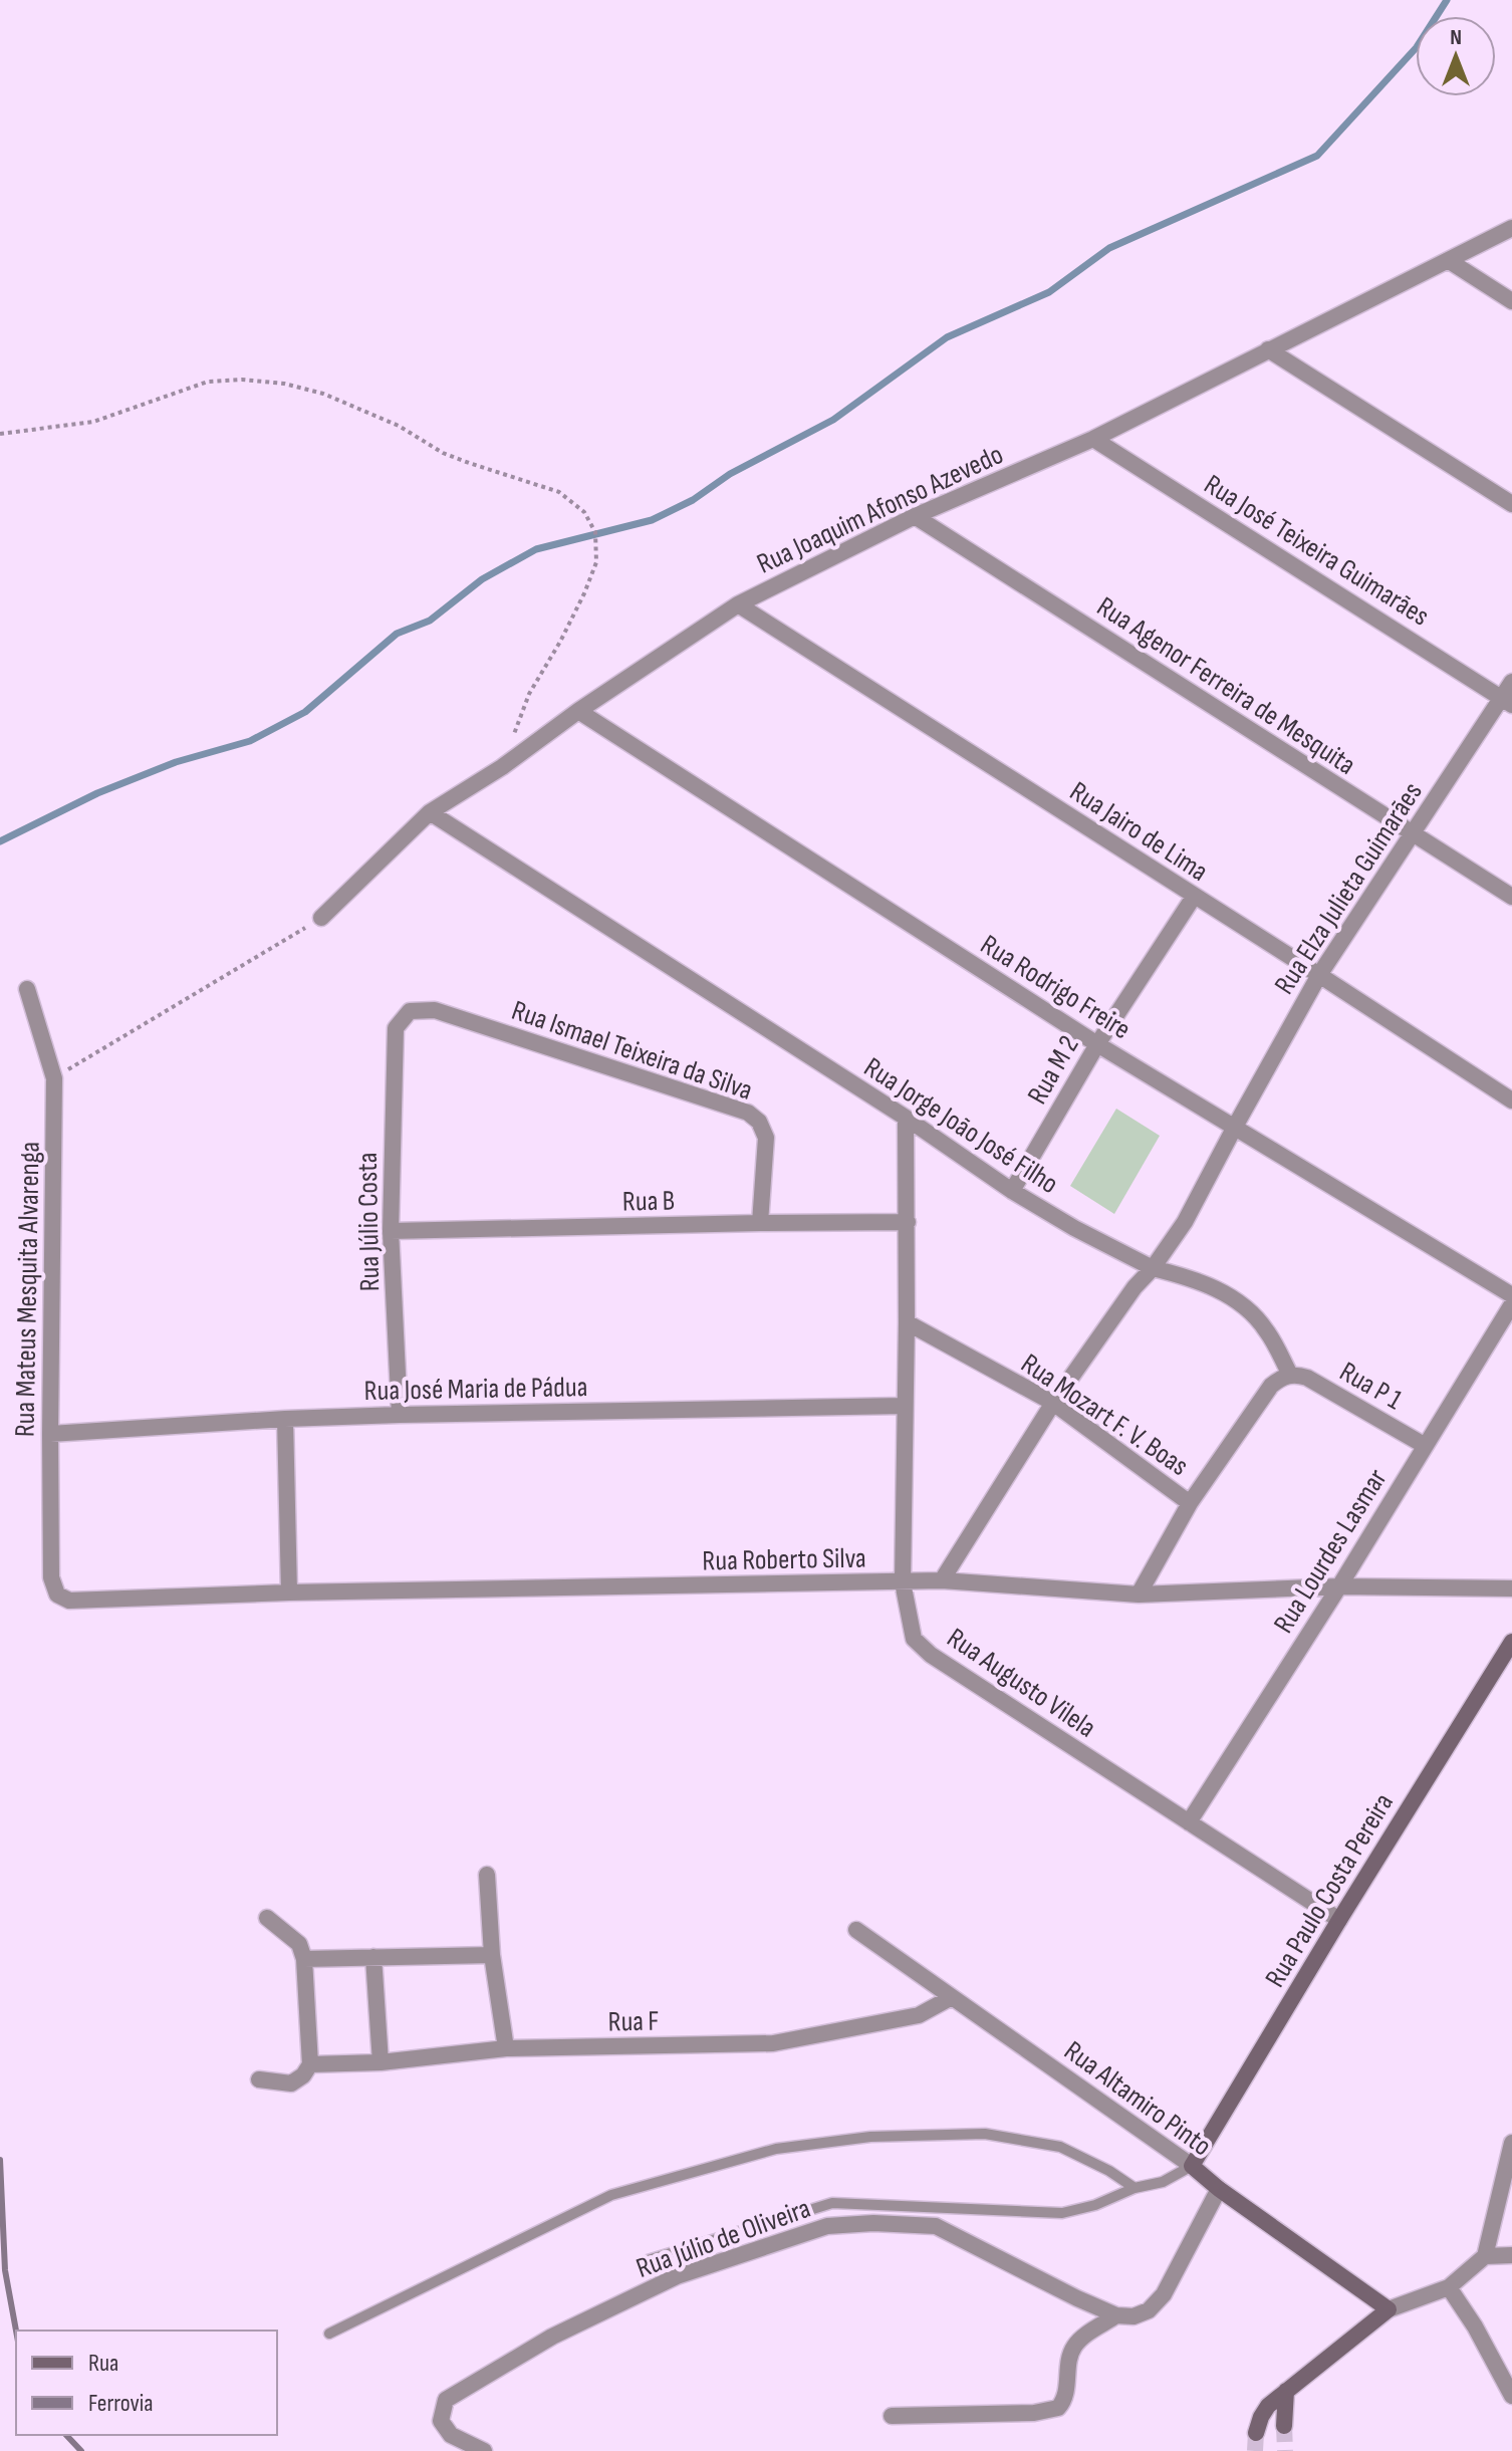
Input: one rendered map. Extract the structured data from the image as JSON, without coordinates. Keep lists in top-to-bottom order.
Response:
{
  "streets": {
    "street": [
      "Rua Joaquim Afonso Azevedo",
      "Rua José Teixeira Guimarães",
      "Rua Agenor Ferreira de Mesquita",
      "Rua Jairo de Lima",
      "Rua Elza Julieta Guimarães",
      "Rua Rodrigo Freire",
      "Rua Ismael Teixeira da Silva",
      "Rua M 2",
      "Rua Jorge João José Filho",
      "Rua B",
      "Rua Júlio Costa",
      "Rua Mateus Mesquita Alvarenga",
      "Rua P 1",
      "Rua José Maria de Pádua",
      "Rua Mozart F. V. Boas",
      "Rua Lourdes Lasmar",
      "Rua Roberto Silva",
      "Rua Augusto Vilela",
      "Rua Paulo Costa Pereira",
      "Rua F",
      "Rua Altamiro Pinto",
      "Rua Júlio de Oliveira"
    ]
  },
  "crossings": [
    ["Rua Joaquim Afonso Azevedo", "Rua José Teixeira Guimarães"],
    ["Rua Joaquim Afonso Azevedo", "Rua Agenor Ferreira de Mesquita"],
    ["Rua Joaquim Afonso Azevedo", "Rua Jairo de Lima"],
    ["Rua Joaquim Afonso Azevedo", "Rua Rodrigo Freire"],
    ["Rua Joaquim Afonso Azevedo", "Rua Jorge João José Filho"],
    ["Rua José Teixeira Guimarães", "Rua Elza Julieta Guimarães"],
    ["Rua Agenor Ferreira de Mesquita", "Rua Elza Julieta Guimarães"],
    ["Rua Jairo de Lima", "Rua Elza Julieta Guimarães"],
    ["Rua Jairo de Lima", "Rua M 2"],
    ["Rua Elza Julieta Guimarães", "Rua Rodrigo Freire"],
    ["Rua Elza Julieta Guimarães", "Rua Jorge João José Filho"],
    ["Rua Rodrigo Freire", "Rua M 2"],
    ["Rua Ismael Teixeira da Silva", "Rua B"],
    ["Rua Ismael Teixeira da Silva", "Rua Júlio Costa"],
    ["Rua M 2", "Rua Jorge João José Filho"],
    ["Rua Jorge João José Filho", "Rua P 1"],
    ["Rua Jorge João José Filho", "Rua Augusto Vilela"],
    ["Rua B", "Rua Júlio Costa"],
    ["Rua B", "Rua Augusto Vilela"],
    ["Rua Júlio Costa", "Rua José Maria de Pádua"],
    ["Rua Mateus Mesquita Alvarenga", "Rua José Maria de Pádua"],
    ["Rua Mateus Mesquita Alvarenga", "Rua Roberto Silva"],
    ["Rua P 1", "Rua Lourdes Lasmar"],
    ["Rua José Maria de Pádua", "Rua Augusto Vilela"],
    ["Rua Mozart F. V. Boas", "Rua Augusto Vilela"],
    ["Rua Lourdes Lasmar", "Rua Roberto Silva"],
    ["Rua Lourdes Lasmar", "Rua Augusto Vilela"],
    ["Rua Roberto Silva", "Rua Augusto Vilela"],
    ["Rua Augusto Vilela", "Rua Paulo Costa Pereira"],
    ["Rua Paulo Costa Pereira", "Rua Altamiro Pinto"],
    ["Rua F", "Rua Altamiro Pinto"]
  ],
  "legend": ["Rua", "Ferrovia"],
  "north": "top"
}
